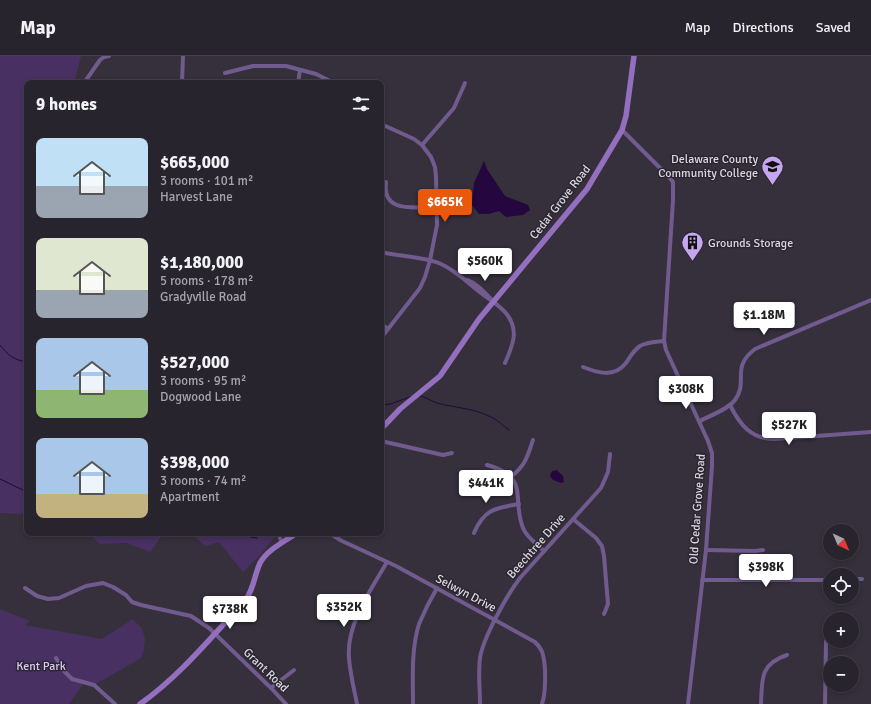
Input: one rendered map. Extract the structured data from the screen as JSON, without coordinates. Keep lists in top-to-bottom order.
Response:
{
  "streets": {
    "street": [
      "Cedar Grove Road",
      "Old Cedar Grove Road",
      "Beechtree Drive",
      "Selwyn Drive",
      "Grant Road"
    ]
  },
  "crossings": [
    ["Cedar Grove Road", "Old Cedar Grove Road"],
    ["Beechtree Drive", "Selwyn Drive"]
  ],
  "parks": ["Kent Park"],
  "places": {
    "school or university": ["Delaware County Community College"],
    "building": ["Grounds Storage"]
  },
  "north": "bottom right",
  "page": {
    "header": "Map",
    "nav": ["Map", "Directions", "Saved"],
    "heading": "9 homes",
    "list": [
      {
        "name": "$665,000",
        "note": "3 rooms · 101 m² · Harvest Lane"
      },
      {
        "name": "$1,180,000",
        "note": "5 rooms · 178 m² · Gradyville Road"
      },
      {
        "name": "$527,000",
        "note": "3 rooms · 95 m² · Dogwood Lane"
      },
      {
        "name": "$398,000",
        "note": "3 rooms · 74 m² · Apartment"
      }
    ],
    "price": [
      "$665K",
      "$560K",
      "$1.18M",
      "$308K",
      "$527K",
      "$441K",
      "$398K",
      "$352K",
      "$738K"
    ],
    "map_buttons": ["+", "−"]
  }
}
